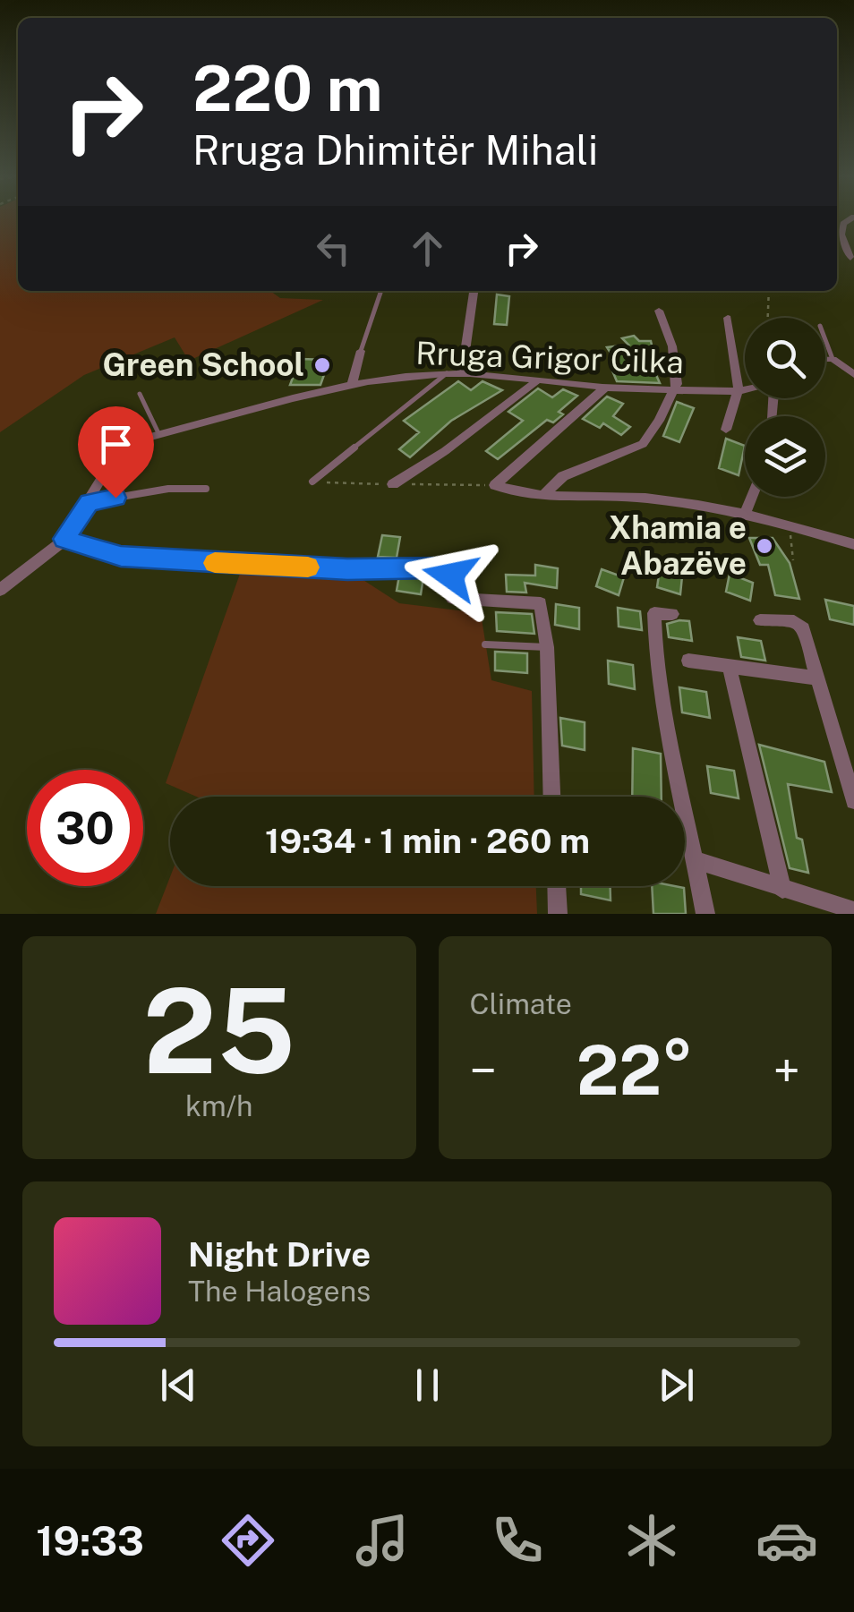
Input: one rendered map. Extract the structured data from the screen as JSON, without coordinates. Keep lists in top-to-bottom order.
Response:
{
  "streets": {
    "street": ["Rruga Grigor Cilka"]
  },
  "places": ["Green School", "Xhamia e Abazëve"],
  "page": {
    "turn": ["220 m", "Rruga Dhimitër Mihali"],
    "limit": "30",
    "trip": "19:34 · 1 min · 260 m",
    "tile": [
      ["25", "km/h"],
      "Climate"
    ],
    "heat": ["−", "22°", "+"],
    "song": ["Night Drive", "The Halogens"],
    "tabs": "19:33"
  }
}
